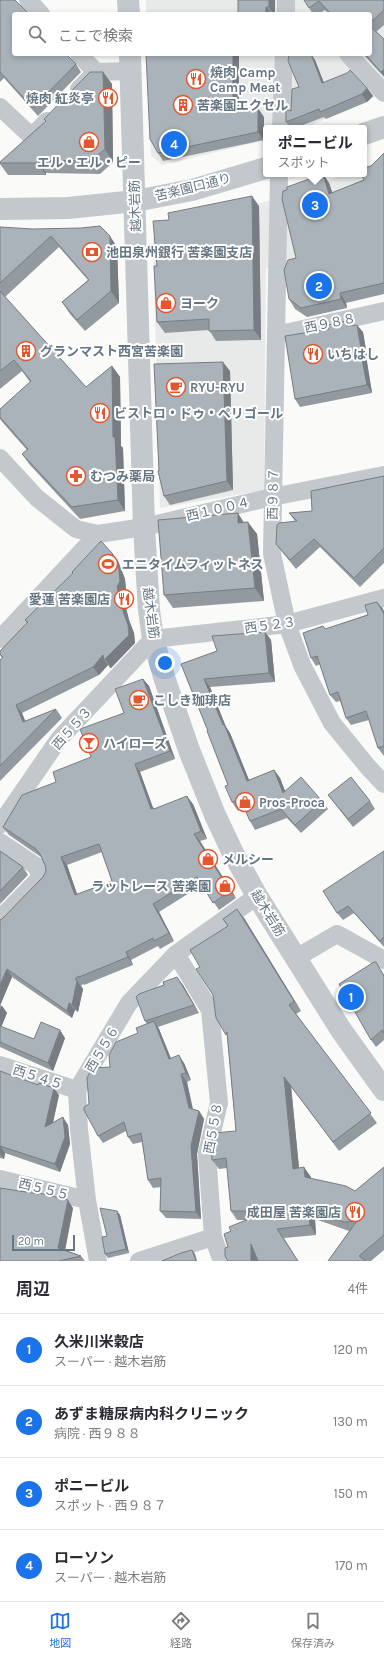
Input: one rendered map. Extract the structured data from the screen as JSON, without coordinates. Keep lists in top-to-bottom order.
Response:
{
  "streets": {
    "street": [
      "苦楽園口通り",
      "越木岩筋",
      "西９８８",
      "西９８７",
      "西１００４",
      "西５２３",
      "西５５３",
      "西５５６",
      "西５４５",
      "西５５８",
      "西５５５"
    ]
  },
  "crossings": [
    ["苦楽園口通り", "越木岩筋"],
    ["越木岩筋", "西１００４"],
    ["越木岩筋", "西５２３"],
    ["越木岩筋", "西５５３"],
    ["越木岩筋", "西５５６"],
    ["西９８８", "西９８７"],
    ["西９８７", "西１００４"],
    ["西９８７", "西５２３"],
    ["西５２３", "西５５３"],
    ["西５５６", "西５４５"],
    ["西５５６", "西５５８"]
  ],
  "places": {
    "restaurant": [
      "焼肉 Camp Camp Meat",
      "焼肉 紅炎亭",
      "いちはし",
      "ビストロ・ドゥ・ペリゴール",
      "愛蓮 苦楽園店",
      "成田屋 苦楽園店"
    ],
    "building": ["苦楽園エクセル", "グランマスト西宮苦楽園"],
    "shop": [
      "エル・エル・ピー",
      "ヨーク",
      "Pros-Proca",
      "メルシー",
      "ラットレース 苦楽園"
    ],
    "bank": ["池田泉州銀行 苦楽園支店"],
    "cafe": ["RYU-RYU", "こしき珈琲店"],
    "pharmacy": ["むつみ薬局"],
    "sports": ["エニタイムフィットネス"],
    "bar": ["ハイローズ"]
  },
  "scale_bar": "20 m",
  "page": {
    "search": "ここで検索",
    "popup": ["ポニービル", "スポット"],
    "pins": [
      "4",
      "3",
      "2",
      "1"
    ],
    "scale": "20 m",
    "heading": ["周辺", "4件"],
    "list": [
      {
        "mark": "1",
        "name": "久米川米穀店",
        "note": "スーパー · 越木岩筋",
        "value": "120 m"
      },
      {
        "mark": "2",
        "name": "あずま糖尿病内科クリニック",
        "note": "病院 · 西９８８",
        "value": "130 m"
      },
      {
        "mark": "3",
        "name": "ポニービル",
        "note": "スポット · 西９８７",
        "value": "150 m"
      },
      {
        "mark": "4",
        "name": "ローソン",
        "note": "スーパー · 越木岩筋",
        "value": "170 m"
      }
    ],
    "nav": ["地図", "経路", "保存済み"]
  }
}
